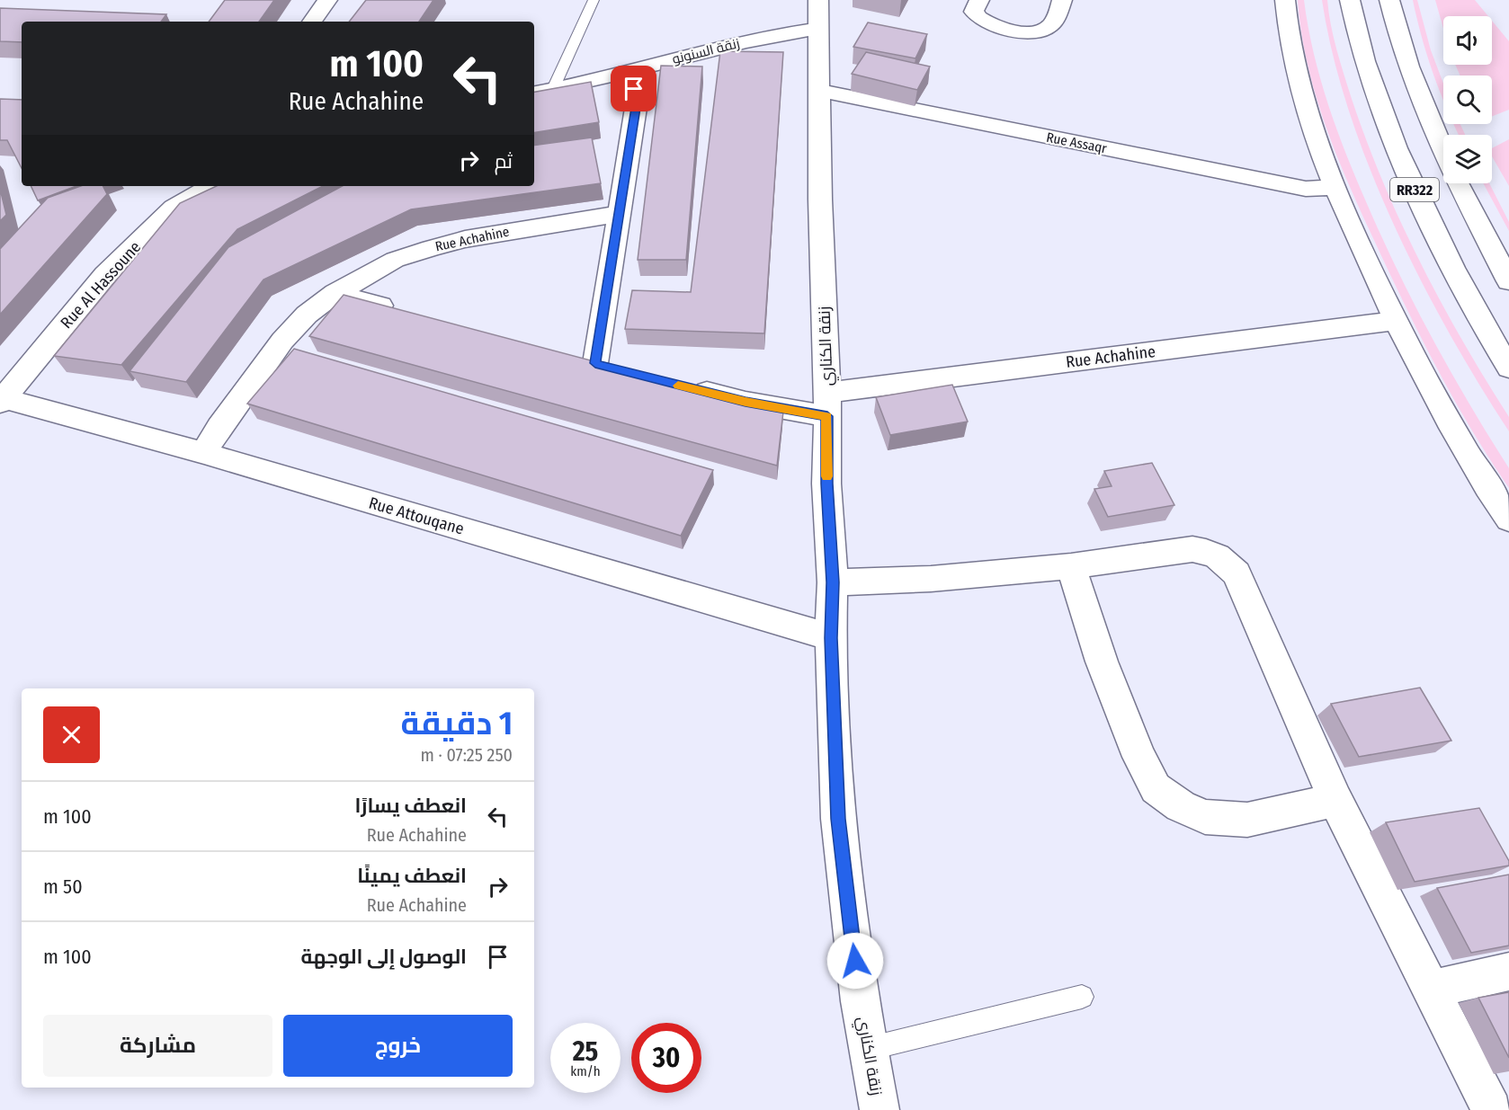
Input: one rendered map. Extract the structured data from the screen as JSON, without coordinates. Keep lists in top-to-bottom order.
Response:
{
  "streets": {
    "street": [
      "زنقة السنونو",
      "Rue Assaqr",
      "RR322",
      "Rue Achahine",
      "Rue Al Hassoune",
      "زنقة الكناري",
      "Rue Attouqane"
    ]
  },
  "crossings": [
    ["زنقة السنونو", "زنقة الكناري"],
    ["Rue Assaqr", "زنقة الكناري"],
    ["Rue Achahine", "زنقة الكناري"],
    ["Rue Achahine", "Rue Attouqane"],
    ["Rue Al Hassoune", "Rue Attouqane"],
    ["زنقة الكناري", "Rue Attouqane"]
  ],
  "page": {
    "turn": ["100 m", "Rue Achahine"],
    "then": "ثم",
    "heading": ["1 دقيقة", "250 m · 07:25"],
    "list": [
      {
        "name": "انعطف يسارًا",
        "note": "Rue Achahine",
        "value": "100 m"
      },
      {
        "name": "انعطف يمينًا",
        "note": "Rue Achahine",
        "value": "50 m"
      },
      {
        "name": "الوصول إلى الوجهة",
        "value": "100 m"
      }
    ],
    "buttons": ["خروج", "مشاركة"],
    "speed": "25 km/h",
    "limit": "30"
  }
}
